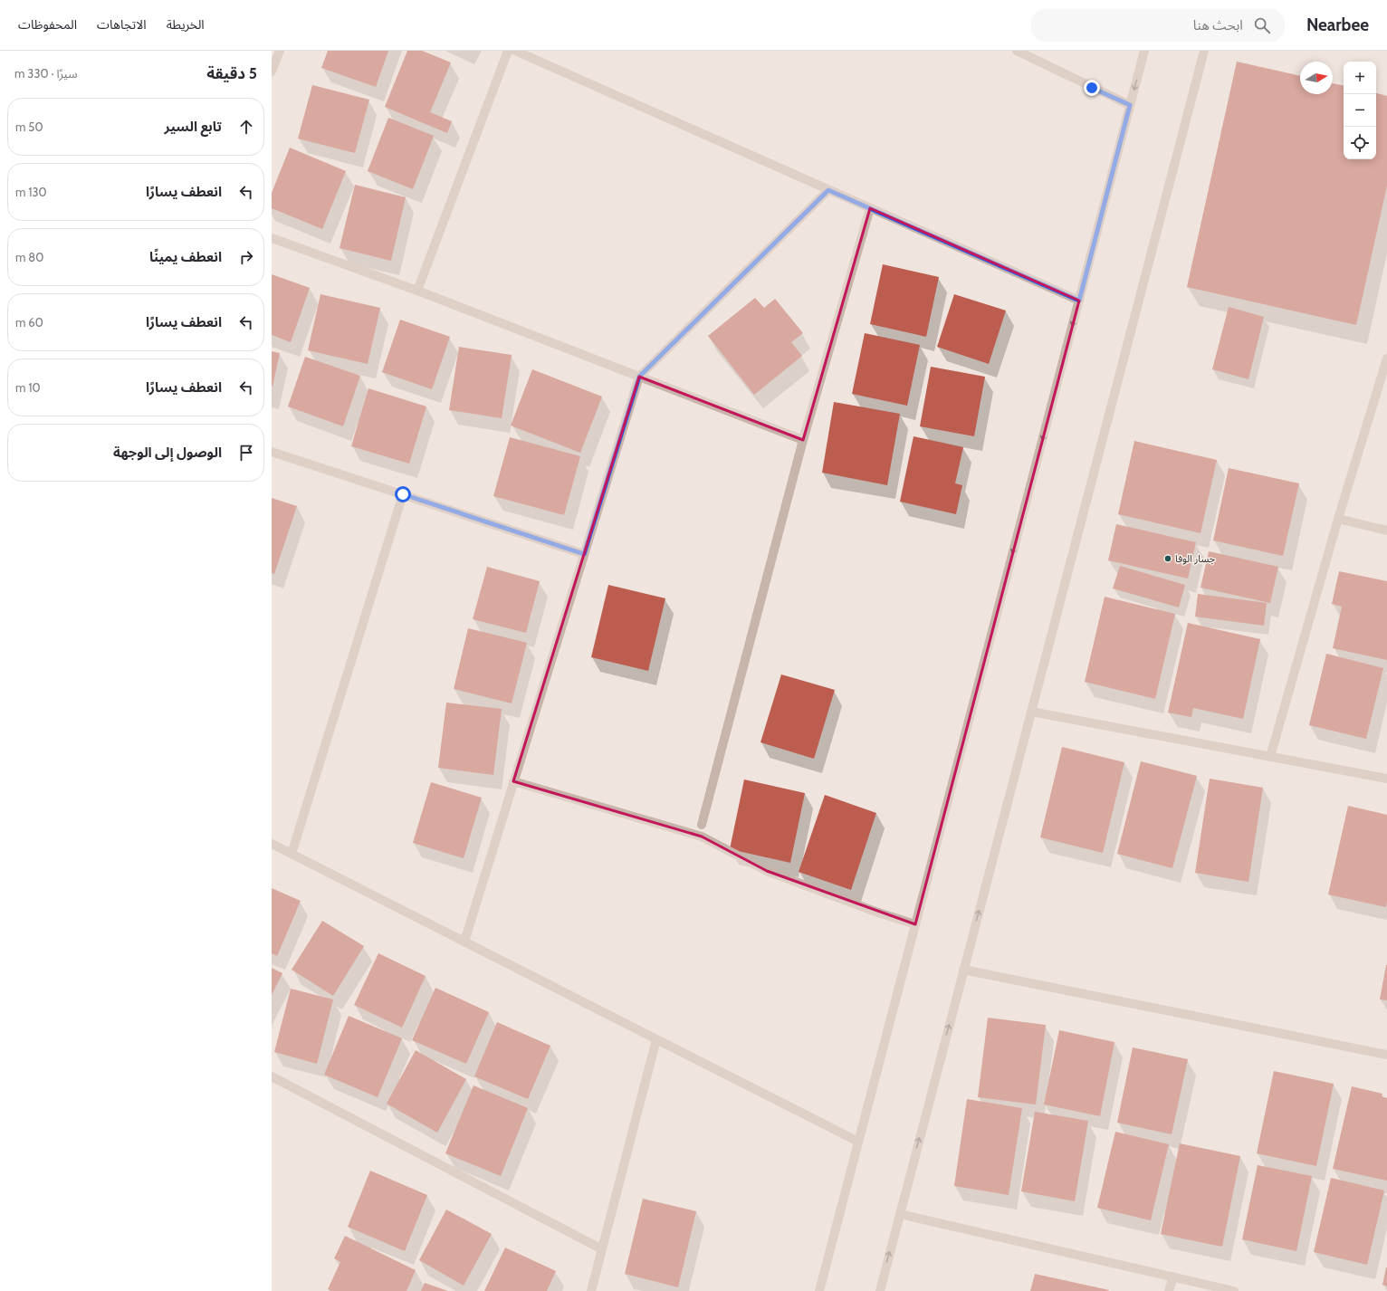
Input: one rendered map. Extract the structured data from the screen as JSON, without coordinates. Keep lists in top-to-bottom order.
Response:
{
  "places": ["جسار الوفا"],
  "north": "right",
  "page": {
    "header": "Nearbee",
    "search": "ابحث هنا",
    "nav": ["الخريطة", "الاتجاهات", "المحفوظات"],
    "heading": ["5 دقيقة", "سيرًا · 330 m"],
    "map_buttons": ["+", "−"],
    "list": [
      ["تابع السير", "50 m"],
      ["انعطف يسارًا", "130 m"],
      ["انعطف يمينًا", "80 m"],
      ["انعطف يسارًا", "60 m"],
      ["انعطف يسارًا", "10 m"],
      "الوصول إلى الوجهة"
    ]
  }
}
